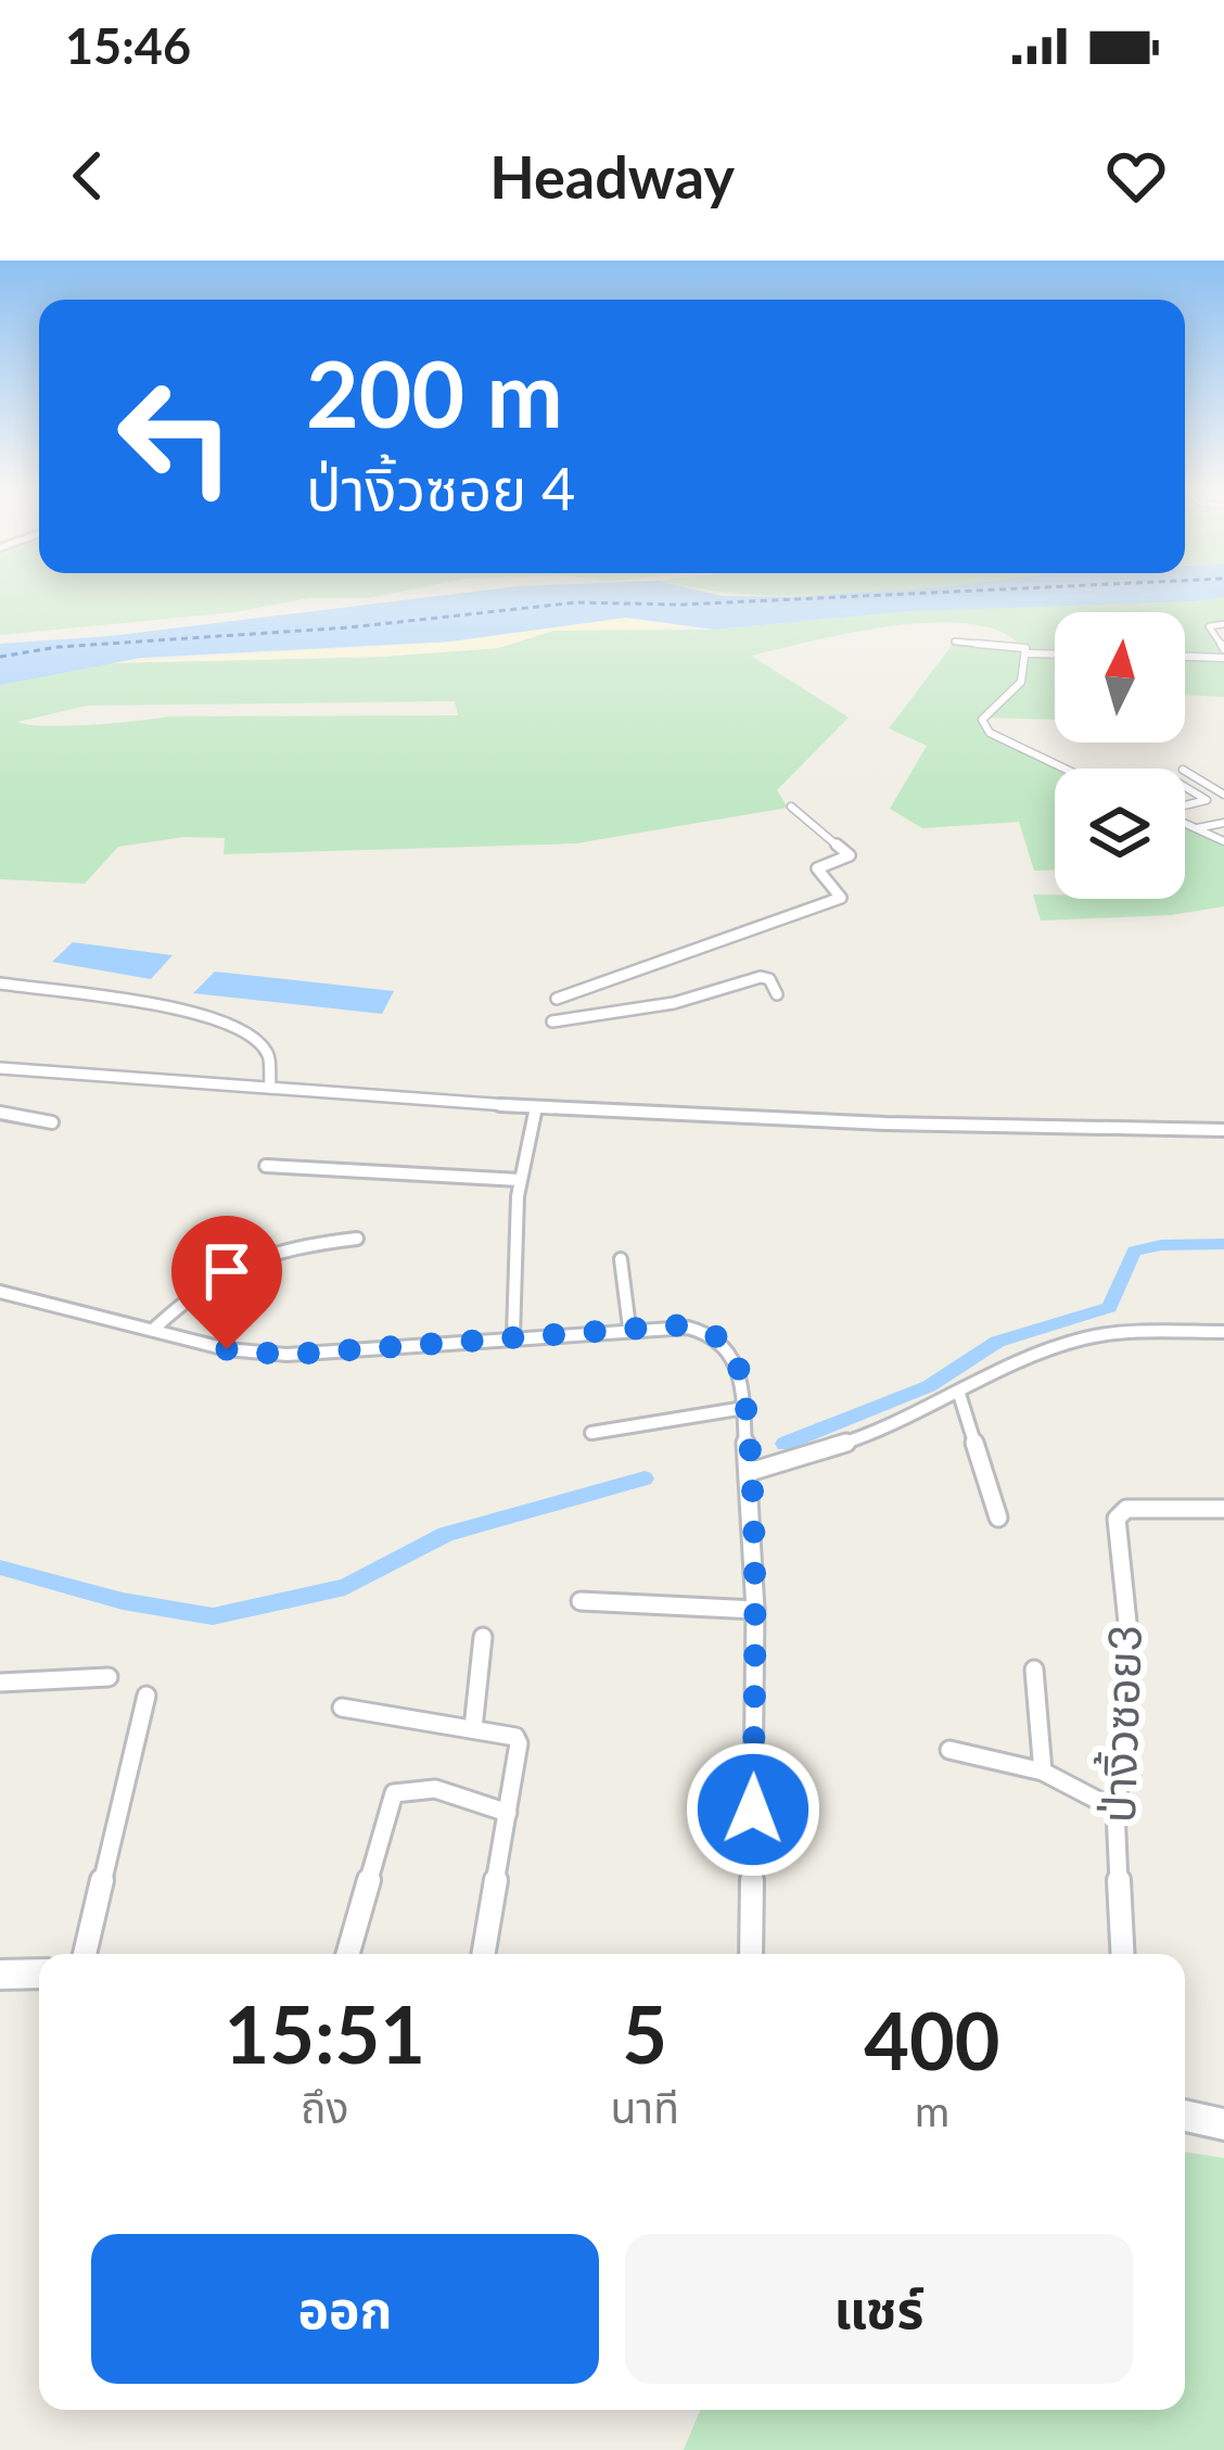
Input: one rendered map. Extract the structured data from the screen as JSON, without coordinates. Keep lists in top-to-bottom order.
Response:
{
  "streets": {
    "street": ["ป่างิ้วซอย3"]
  },
  "north": "top",
  "page": {
    "status": "15:46",
    "header": "Headway",
    "turn": ["200 m", "ป่างิ้วซอย 4"],
    "eta": [
      "15:51",
      "ถึง",
      "5",
      "นาที",
      "400",
      "m"
    ],
    "buttons": ["ออก", "แชร์"]
  }
}
